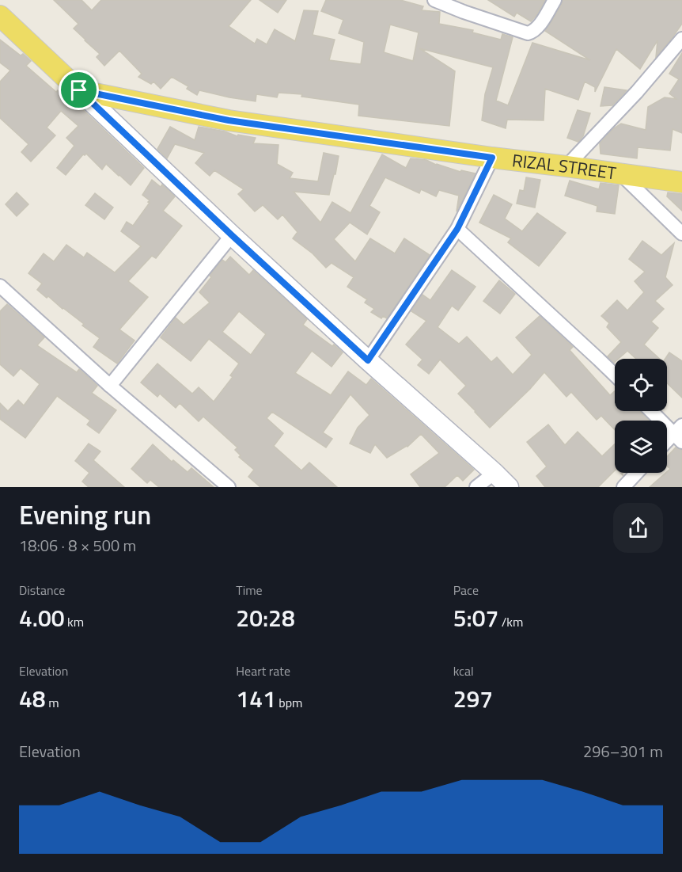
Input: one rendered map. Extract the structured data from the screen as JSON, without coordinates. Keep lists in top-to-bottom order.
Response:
{
  "streets": {
    "main road": ["RIZAL STREET"]
  },
  "page": {
    "heading": ["Evening run", "18:06 · 8 × 500 m"],
    "stats": [
      ["Distance", "4.00 km"],
      ["Time", "20:28"],
      ["Pace", "5:07 /km"],
      ["Elevation", "48 m"],
      ["Heart rate", "141 bpm"],
      ["kcal", "297"]
    ],
    "chart": ["Elevation", "296–301 m"]
  }
}
